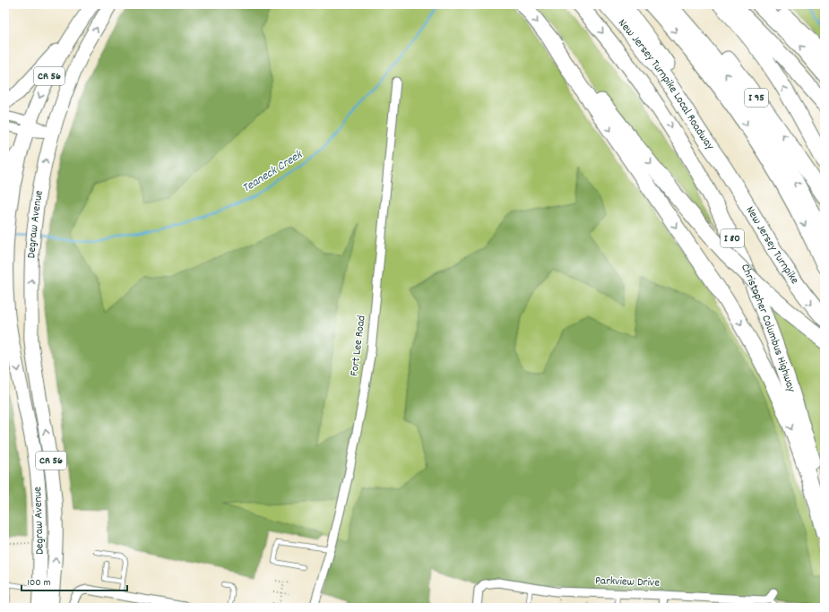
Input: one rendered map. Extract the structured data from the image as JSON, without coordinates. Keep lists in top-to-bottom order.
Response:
{
  "streets": {
    "highway": [
      "New Jersey Turnpike Local Roadway",
      "I 95",
      "I 80",
      "New Jersey Turnpike",
      "Christopher Columbus Highway"
    ],
    "main road": ["CR 56", "Degraw Avenue"],
    "street": ["Fort Lee Road", "Parkview Drive"]
  },
  "crossings": [
    ["New Jersey Turnpike Local Roadway", "New Jersey Turnpike"]
  ],
  "water": ["Teaneck Creek"],
  "scale_bar": "100 m"
}
